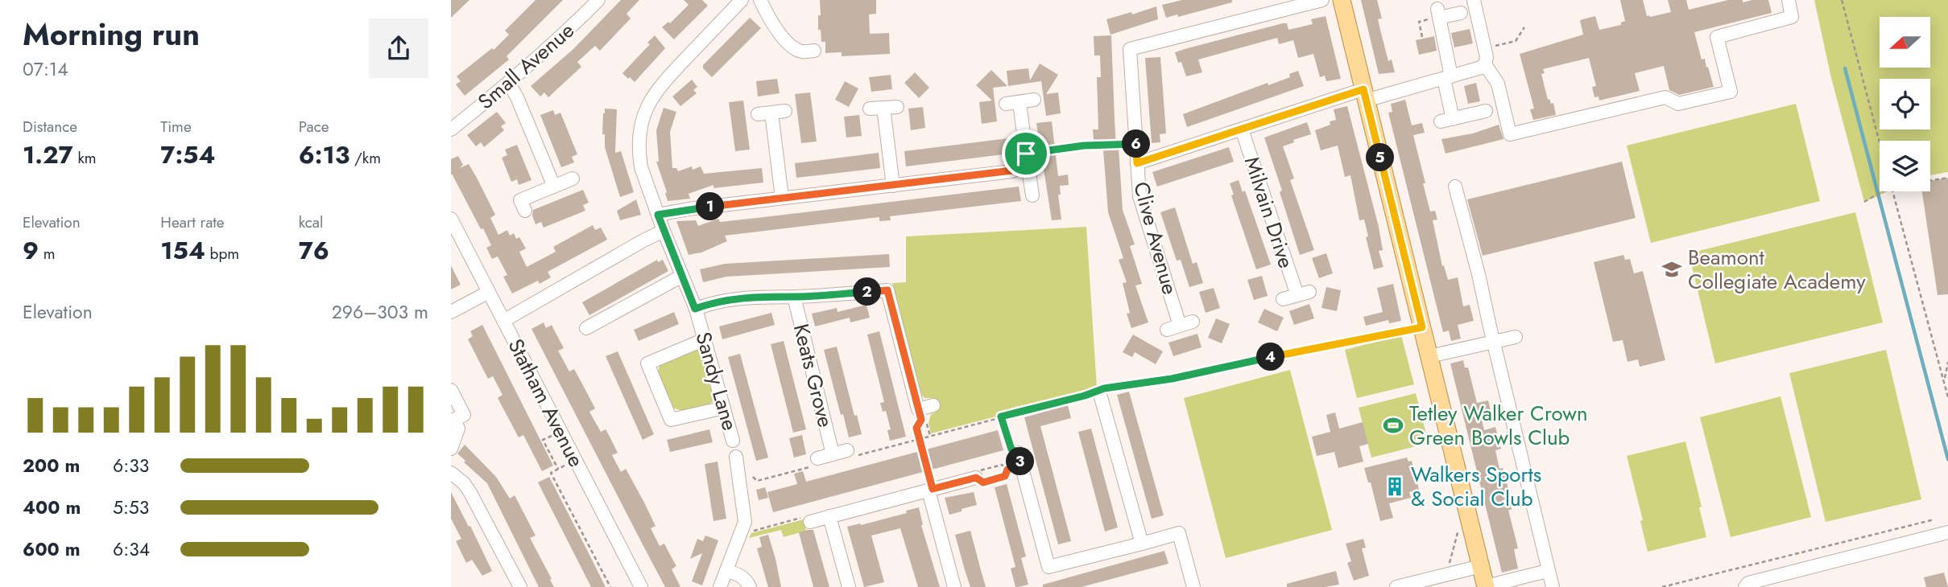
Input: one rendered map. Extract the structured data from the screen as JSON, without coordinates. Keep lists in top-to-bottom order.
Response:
{
  "streets": {
    "street": [
      "Small Avenue",
      "Milvain Drive",
      "Clive Avenue",
      "Keats Grove",
      "Sandy Lane",
      "Statham Avenue"
    ]
  },
  "places": {
    "school or university": ["Beamont Collegiate Academy"],
    "sports": ["Tetley Walker Crown Green Bowls Club"],
    "building": ["Walkers Sports & Social Club"]
  },
  "north": "left",
  "page": {
    "heading": ["Morning run", "07:14"],
    "stats": [
      ["Distance", "1.27 km"],
      ["Time", "7:54"],
      ["Pace", "6:13 /km"],
      ["Elevation", "9 m"],
      ["Heart rate", "154 bpm"],
      ["kcal", "76"]
    ],
    "pins": [
      "6",
      "5",
      "1",
      "2",
      "4",
      "3"
    ],
    "chart": ["Elevation", "296–303 m"],
    "list": [
      {
        "name": "200 m",
        "note": "6:33"
      },
      {
        "name": "400 m",
        "note": "5:53"
      },
      {
        "name": "600 m",
        "note": "6:34"
      }
    ]
  }
}
